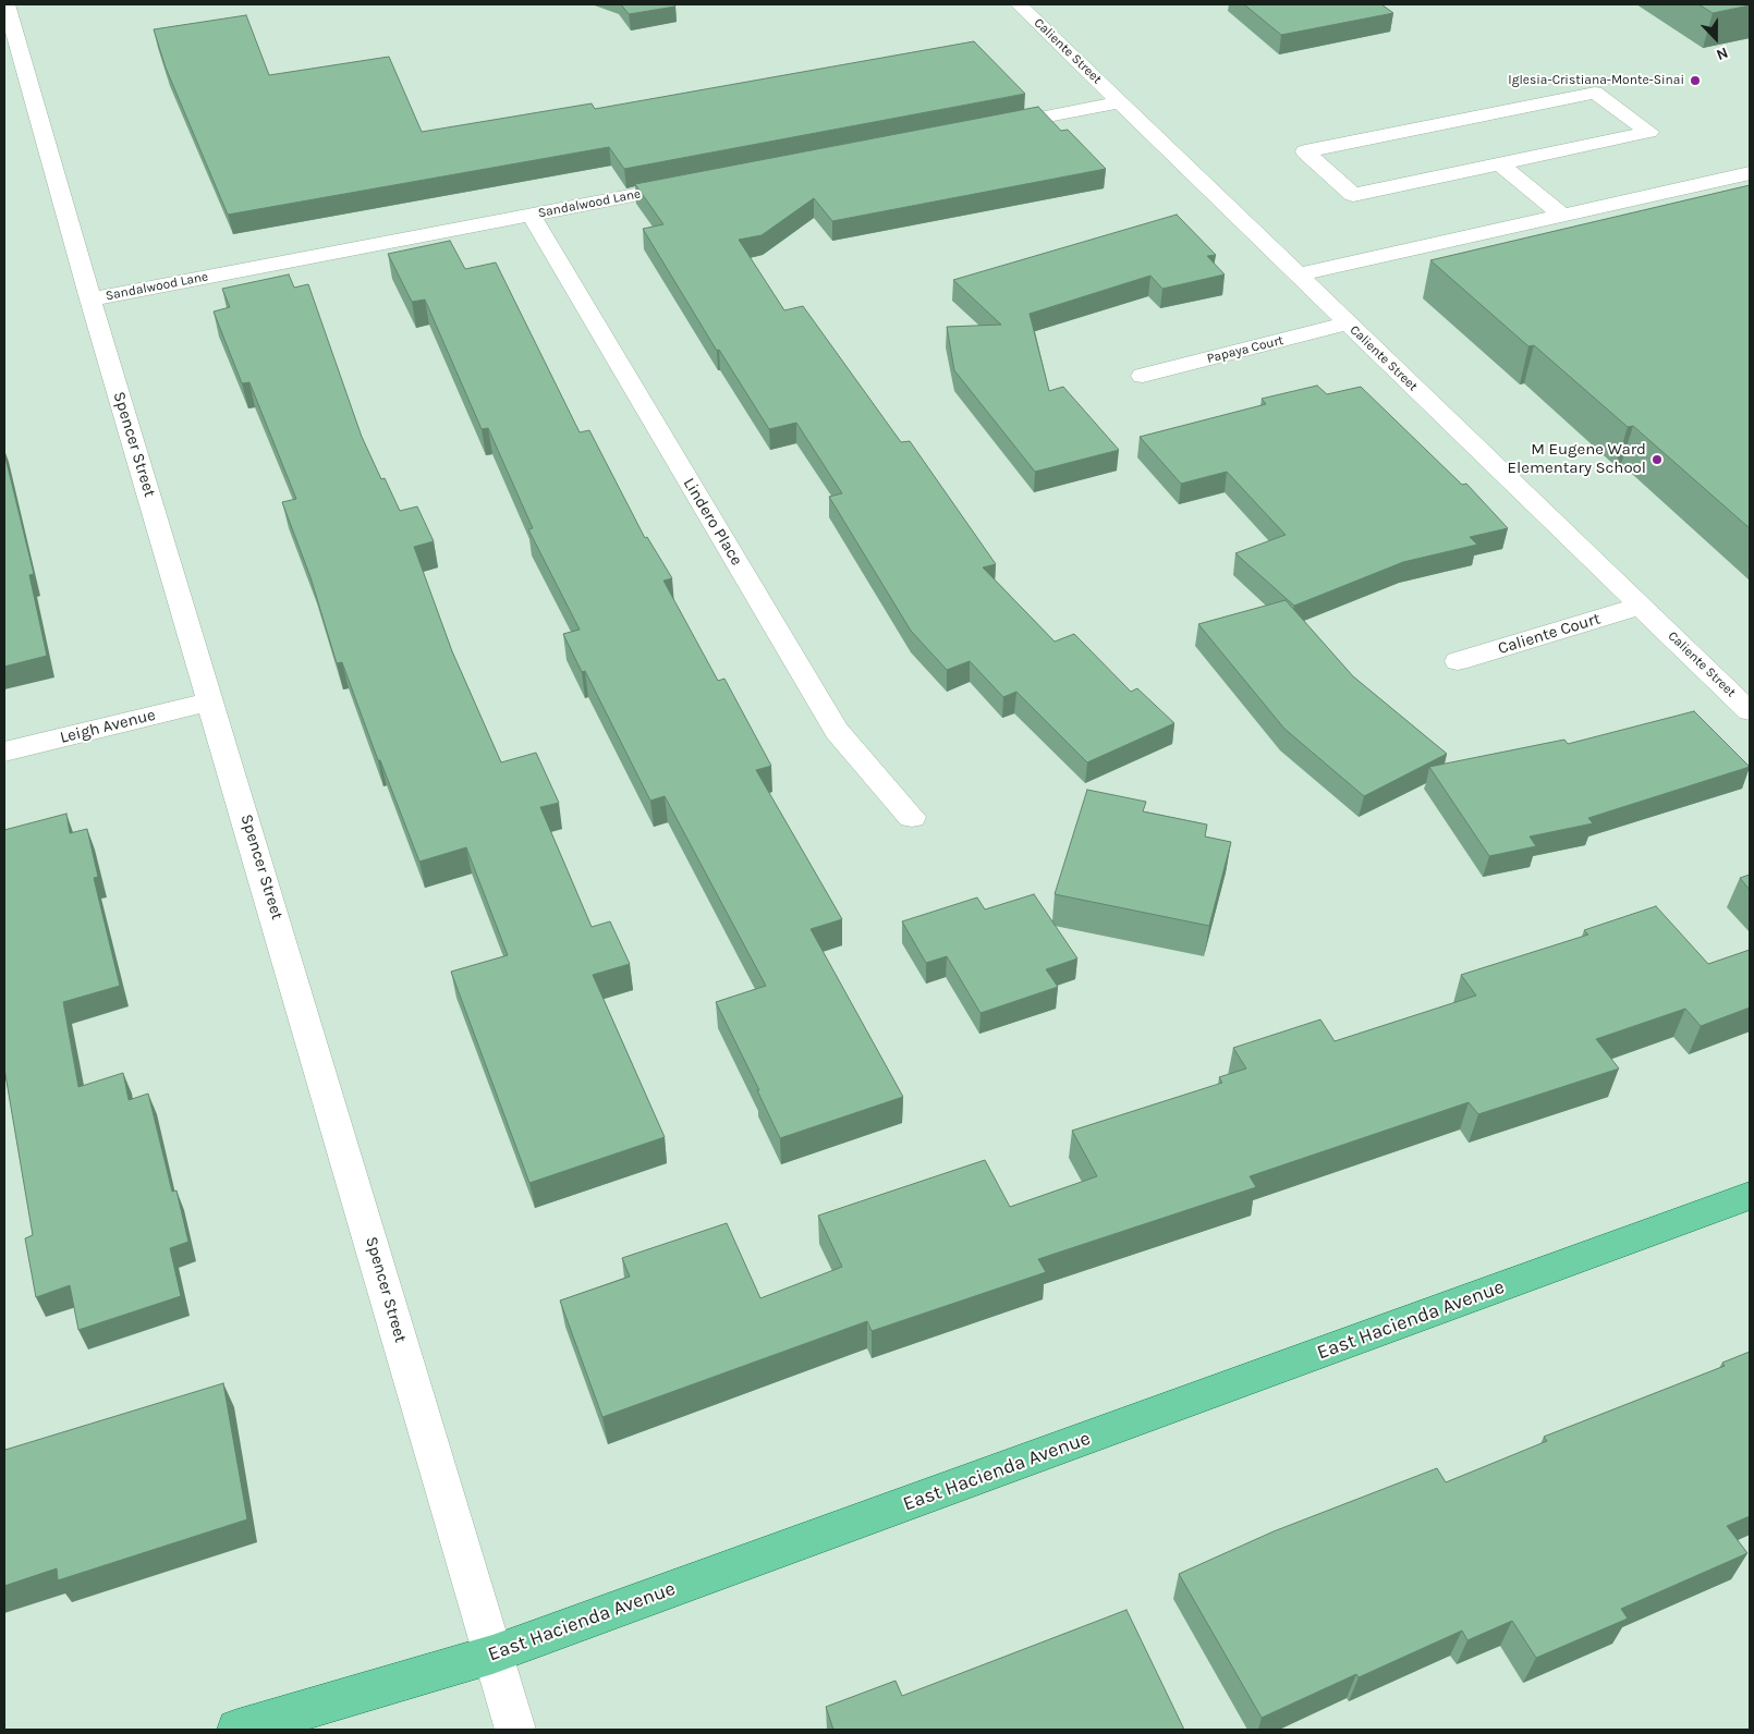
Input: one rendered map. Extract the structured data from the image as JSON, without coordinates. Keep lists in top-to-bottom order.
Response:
{
  "streets": {
    "main road": ["East Hacienda Avenue"],
    "street": [
      "Caliente Street",
      "Sandalwood Lane",
      "Papaya Court",
      "Spencer Street",
      "Lindero Place",
      "Caliente Court",
      "Leigh Avenue"
    ]
  },
  "crossings": [
    ["Caliente Street", "Papaya Court"],
    ["Caliente Street", "Caliente Court"],
    ["Sandalwood Lane", "Spencer Street"],
    ["Sandalwood Lane", "Lindero Place"],
    ["Spencer Street", "Leigh Avenue"],
    ["Spencer Street", "East Hacienda Avenue"]
  ],
  "places": ["Iglesia-Cristiana-Monte-Sinai", "M Eugene Ward Elementary School"],
  "north": "bottom"
}
